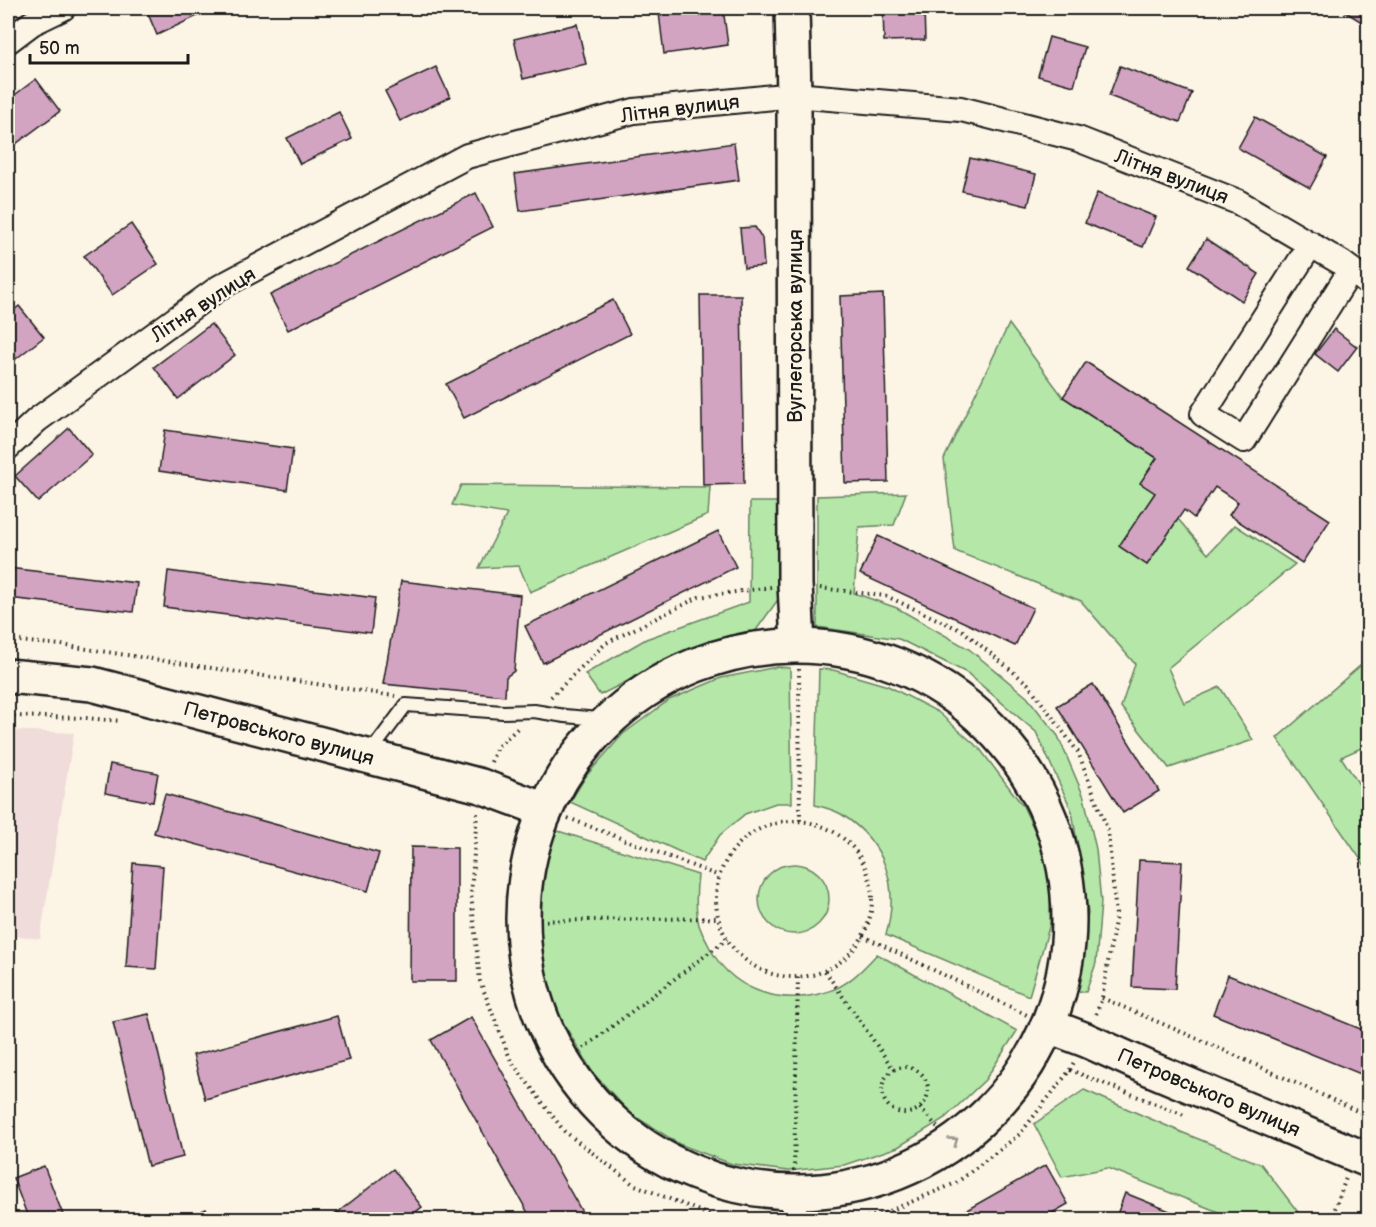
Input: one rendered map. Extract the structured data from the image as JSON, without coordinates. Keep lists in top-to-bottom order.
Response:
{
  "streets": {
    "main road": ["Вуглегорська вулиця", "Петровського вулиця"],
    "street": ["Літня вулиця"]
  },
  "crossings": [
    ["Літня вулиця", "Вуглегорська вулиця"]
  ],
  "scale_bar": "50 m"
}
